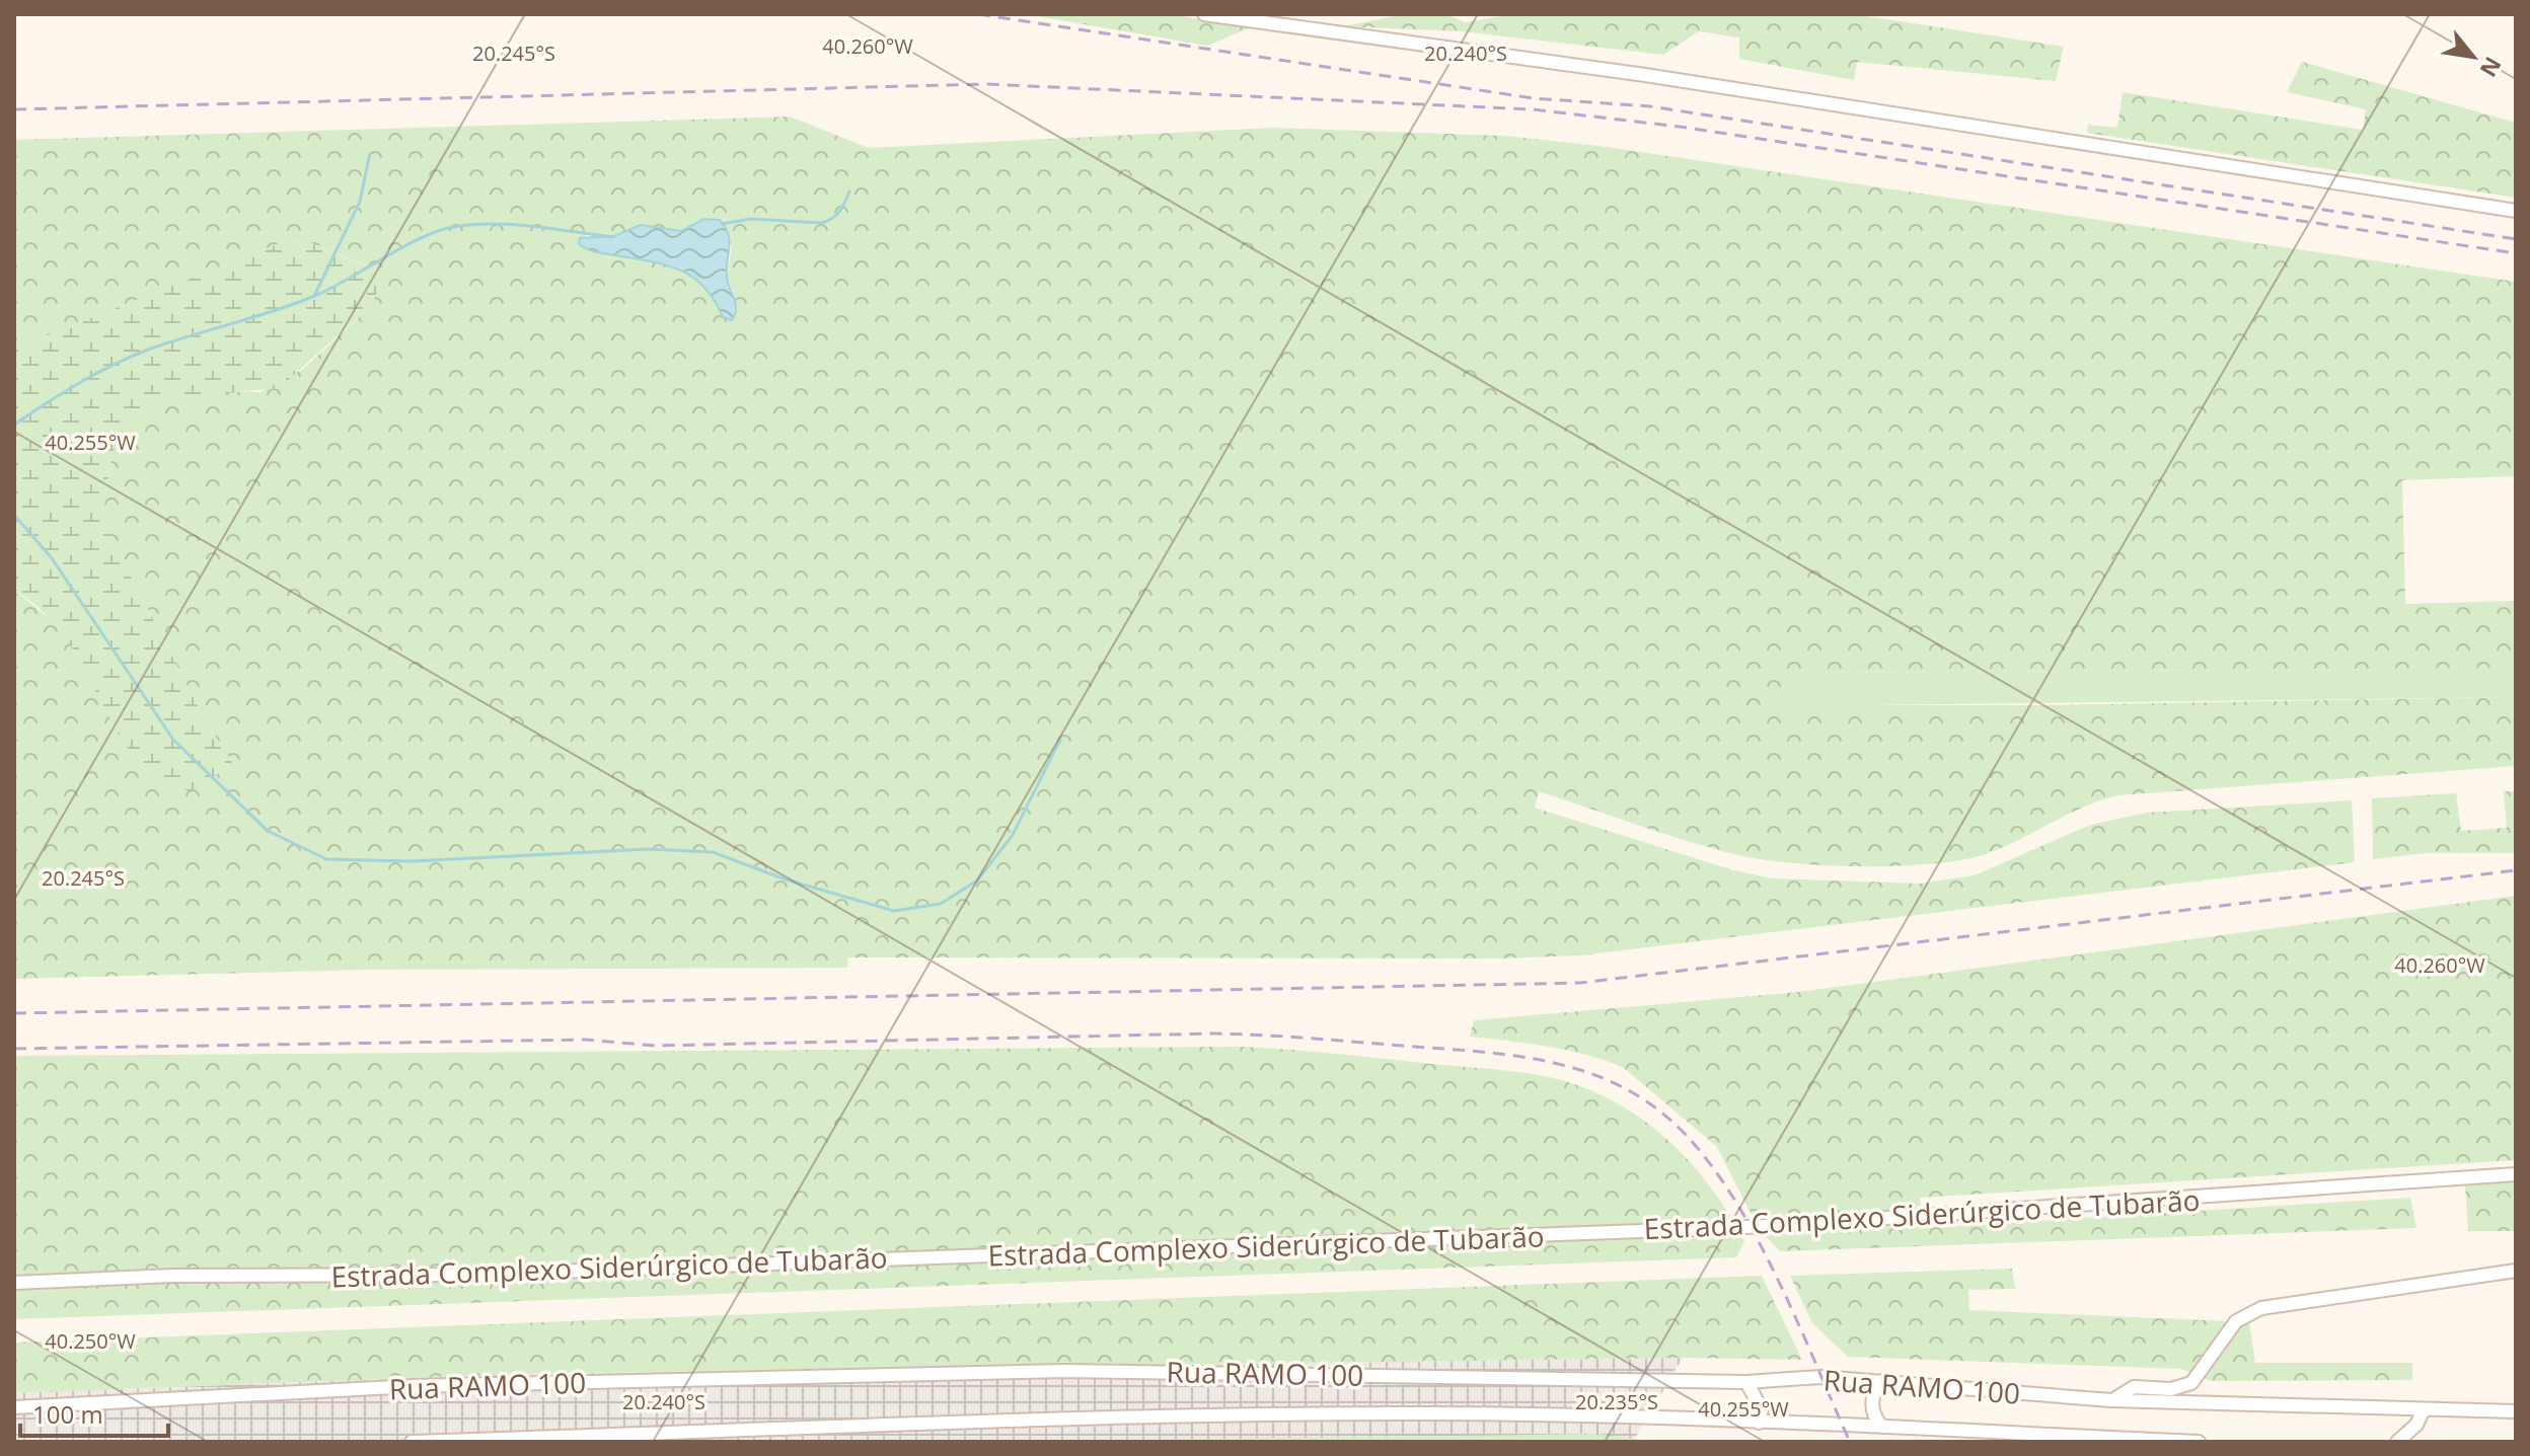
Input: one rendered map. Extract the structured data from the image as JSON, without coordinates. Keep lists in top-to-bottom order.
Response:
{
  "streets": {
    "street": ["Estrada Complexo Siderúrgico de Tubarão", "Rua RAMO 100"]
  },
  "scale_bar": "100 m",
  "north": "bottom right",
  "coordinates": [
    "40.260°W",
    "20.245°S",
    "20.240°S",
    "40.255°W",
    "40.250°W",
    "20.235°S"
  ]
}
